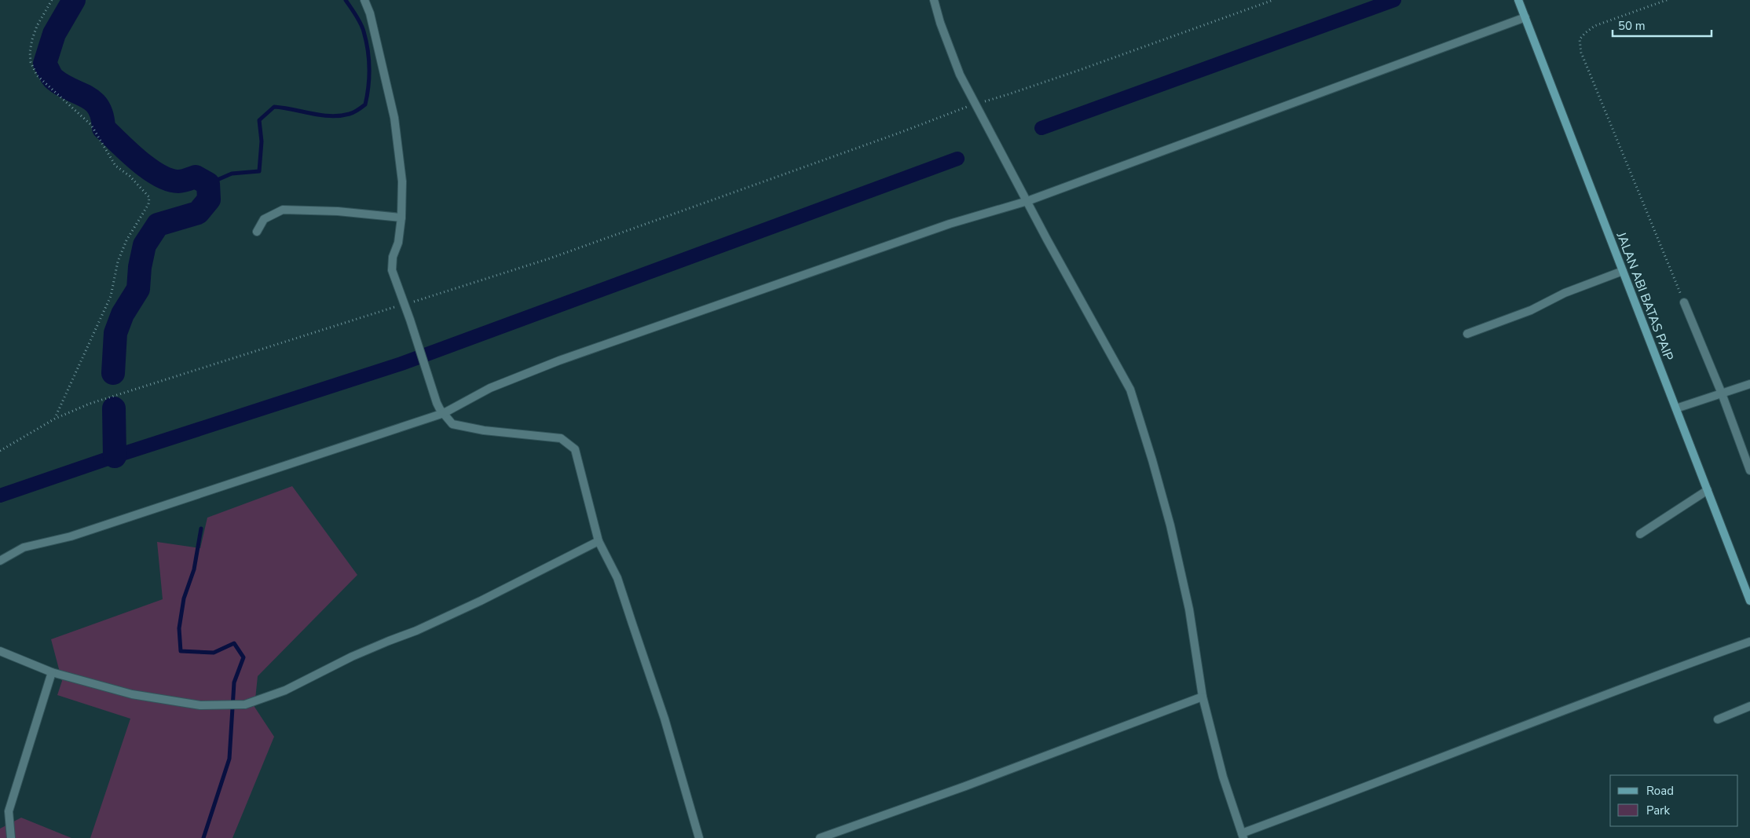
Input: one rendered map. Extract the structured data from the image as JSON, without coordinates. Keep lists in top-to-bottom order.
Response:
{
  "streets": {
    "main road": ["JALAN ABI BATAS PAIP"]
  },
  "legend": ["Road", "Park"],
  "scale_bar": "50 m"
}
